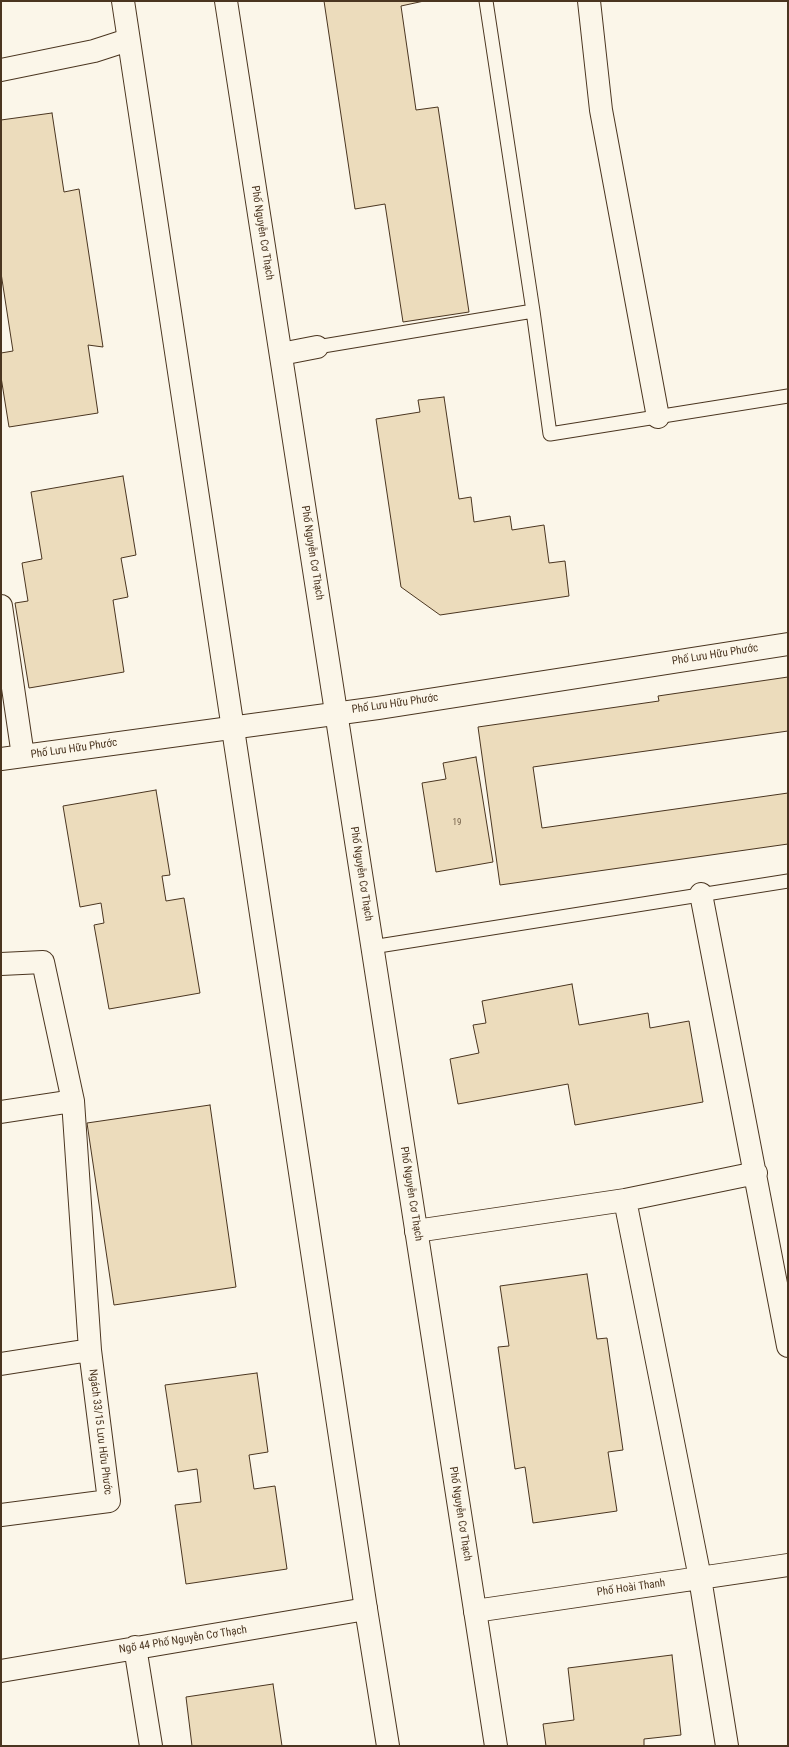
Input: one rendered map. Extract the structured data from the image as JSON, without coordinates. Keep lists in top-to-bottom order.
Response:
{
  "streets": {
    "street": [
      "Phố Nguyễn Cơ Thạch",
      "Phố Lưu Hữu Phước",
      "Ngách 33/15 Lưu Hữu Phước",
      "Phố Hoài Thanh",
      "Ngõ 44 Phố Nguyễn Cơ Thạch"
    ]
  },
  "crossings": [
    ["Phố Nguyễn Cơ Thạch", "Phố Lưu Hữu Phước"],
    ["Phố Nguyễn Cơ Thạch", "Phố Hoài Thanh"]
  ],
  "house_numbers": ["19"]
}
